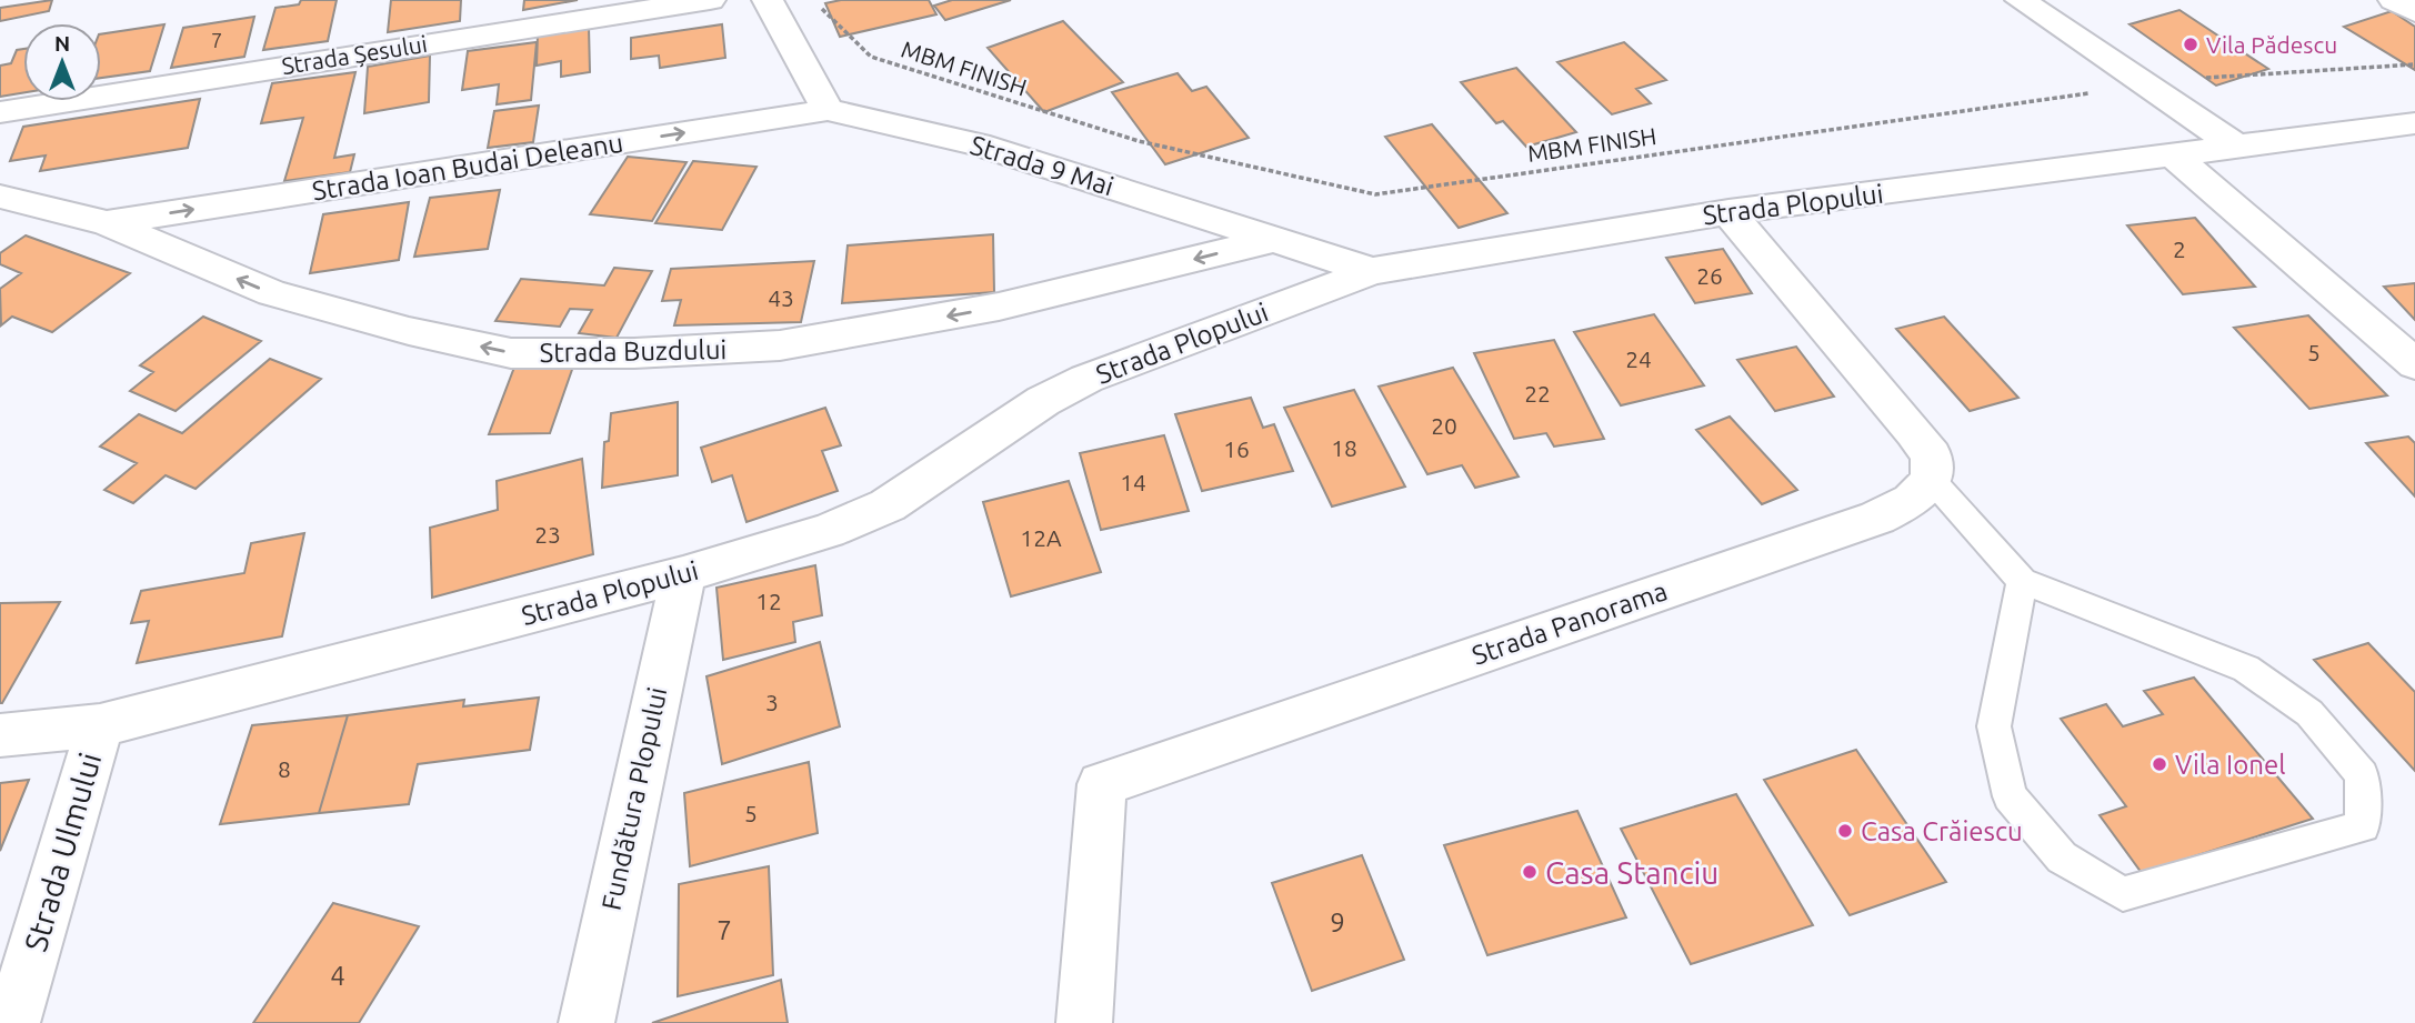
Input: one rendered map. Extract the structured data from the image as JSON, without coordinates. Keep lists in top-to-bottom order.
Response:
{
  "streets": {
    "street": [
      "Strada Șesului",
      "Strada 9 Mai",
      "Strada Ioan Budai Deleanu",
      "Strada Plopului",
      "Strada Buzdului",
      "Strada Panorama",
      "Fundătura Plopului",
      "Strada Ulmului"
    ],
    "path": ["MBM FINISH"]
  },
  "crossings": [
    ["Strada 9 Mai", "Strada Ioan Budai Deleanu"],
    ["Strada 9 Mai", "Strada Plopului"],
    ["Strada 9 Mai", "Strada Buzdului"],
    ["Strada Ioan Budai Deleanu", "Strada Buzdului"],
    ["Strada Plopului", "Fundătura Plopului"],
    ["Strada Plopului", "Strada Ulmului"]
  ],
  "one_way": ["Strada Ioan Budai Deleanu", "Strada Buzdului"],
  "places": [
    "Vila Pădescu",
    "Vila Ionel",
    "Casa Crăiescu",
    "Casa Stanciu"
  ],
  "house_numbers": [
    "7",
    "2",
    "26",
    "43",
    "5",
    "24",
    "22",
    "20",
    "18",
    "16",
    "14",
    "23",
    "12A",
    "12",
    "3",
    "8",
    "5",
    "9",
    "7",
    "4"
  ],
  "north": "top"
}
